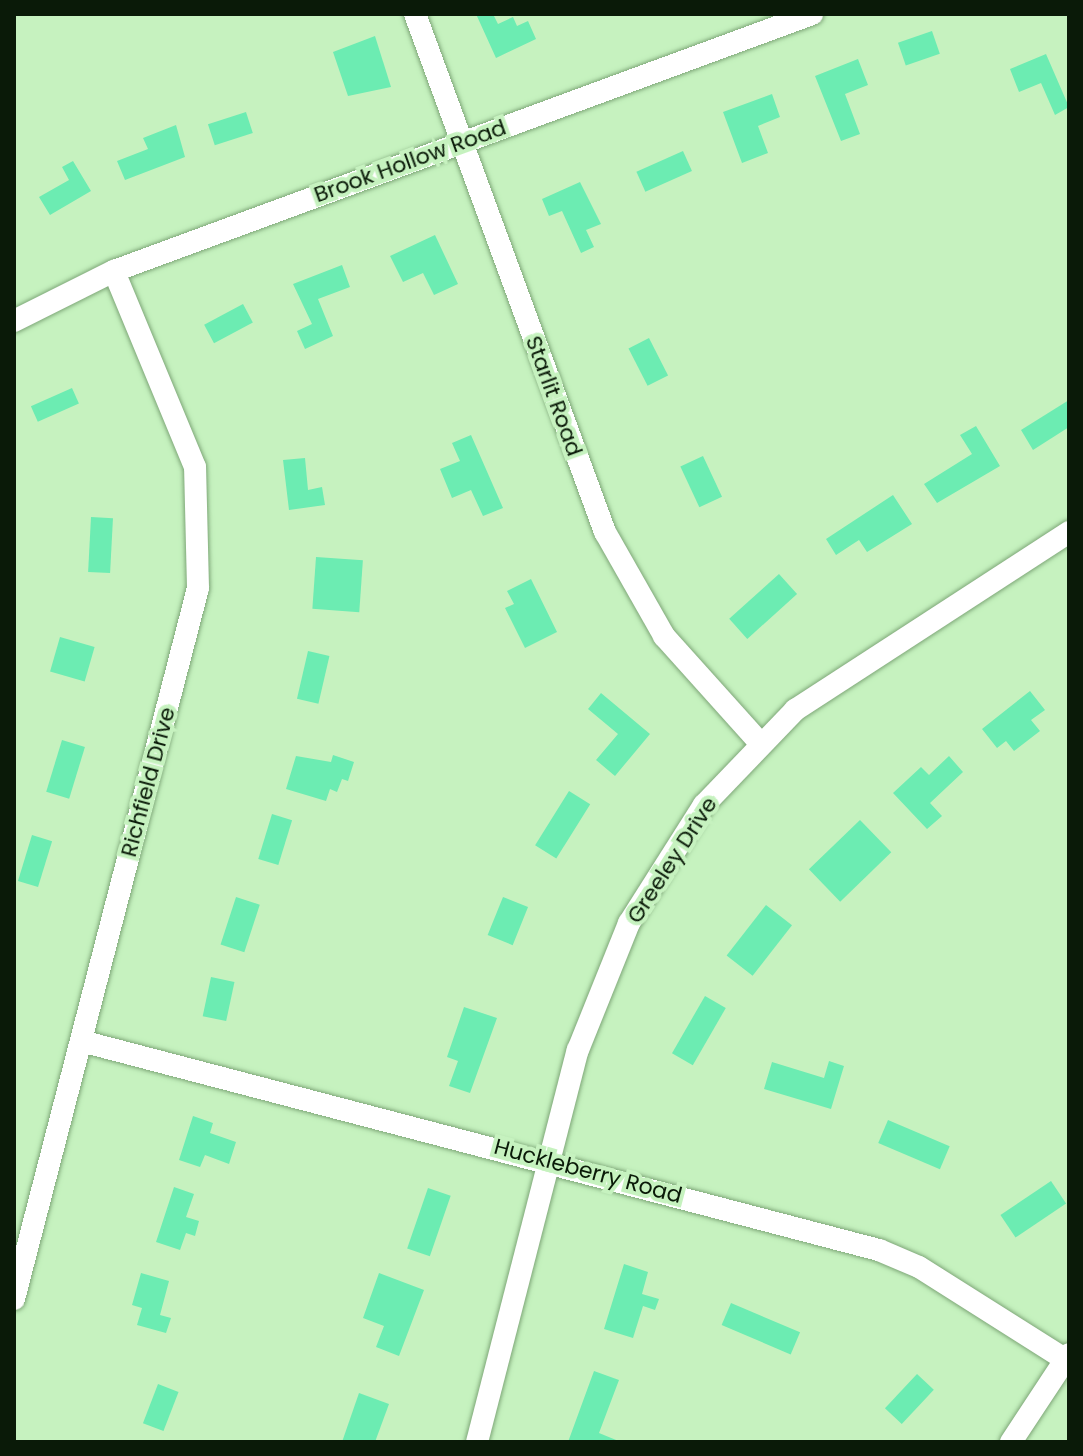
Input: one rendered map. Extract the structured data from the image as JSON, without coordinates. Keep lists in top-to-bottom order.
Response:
{
  "streets": {
    "street": [
      "Brook Hollow Road",
      "Starlit Road",
      "Richfield Drive",
      "Greeley Drive",
      "Huckleberry Road"
    ]
  },
  "crossings": [
    ["Brook Hollow Road", "Starlit Road"],
    ["Brook Hollow Road", "Richfield Drive"],
    ["Starlit Road", "Greeley Drive"],
    ["Richfield Drive", "Huckleberry Road"],
    ["Greeley Drive", "Huckleberry Road"]
  ]
}
